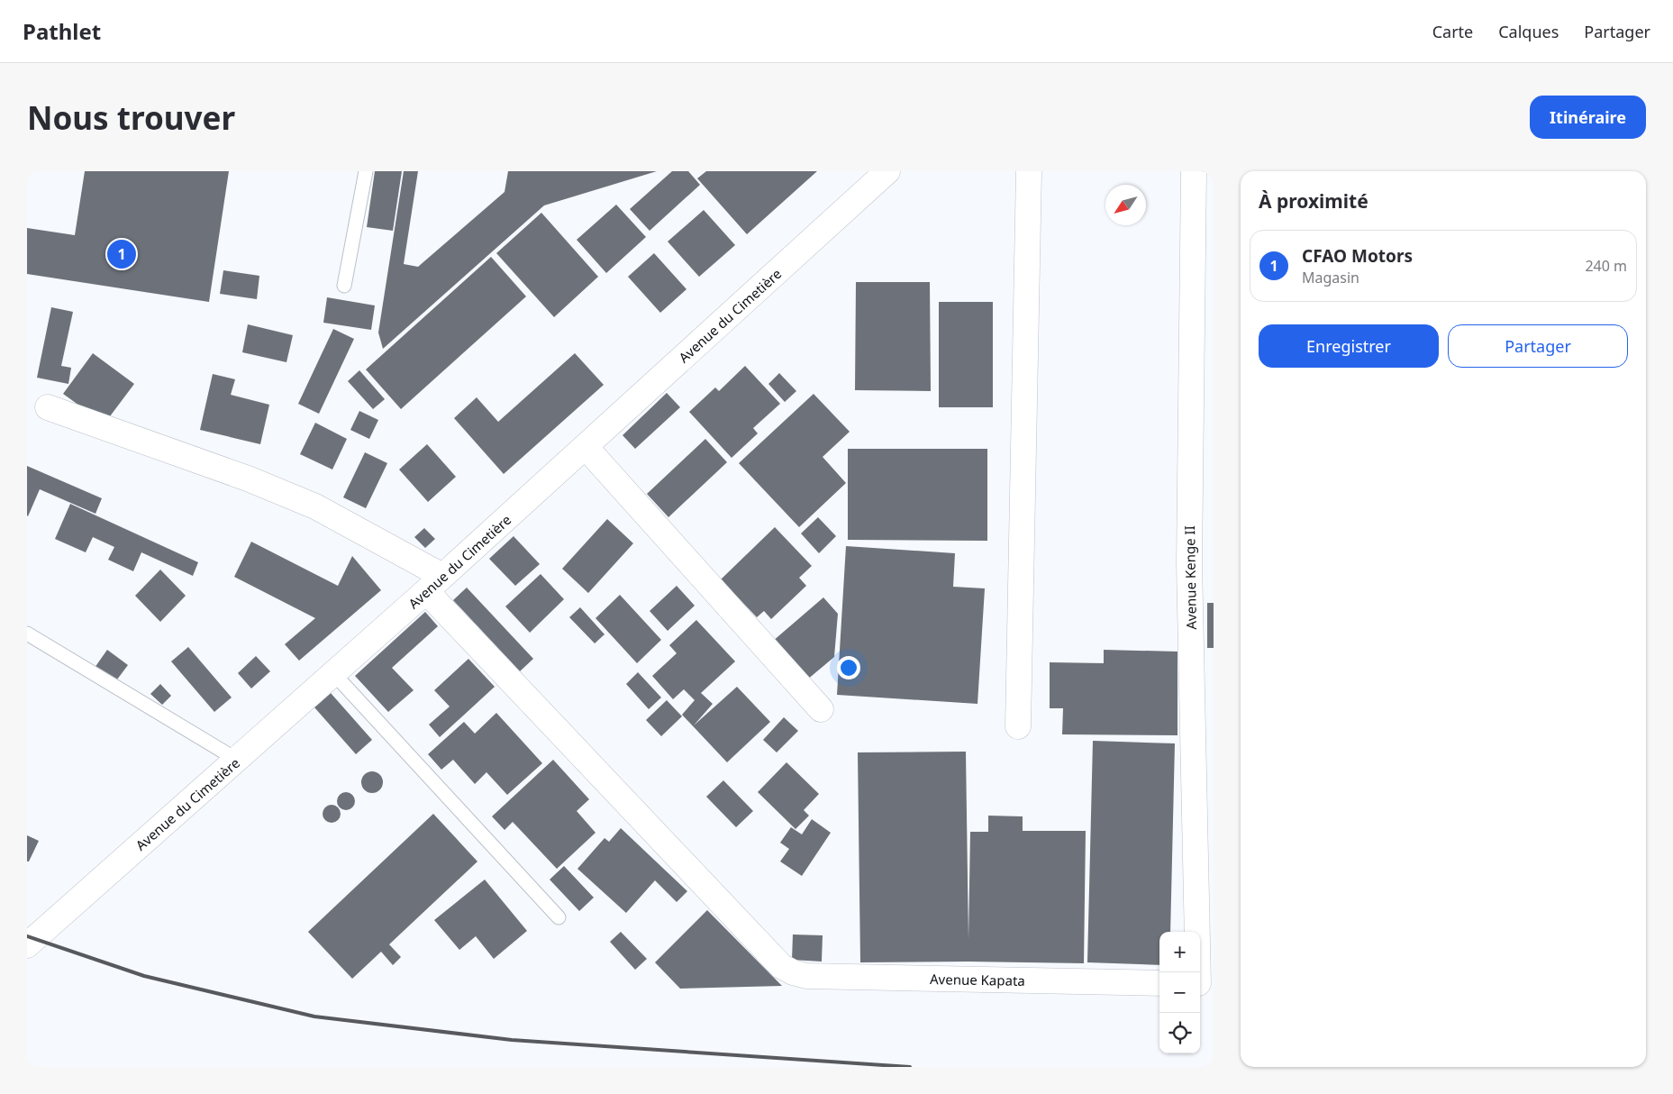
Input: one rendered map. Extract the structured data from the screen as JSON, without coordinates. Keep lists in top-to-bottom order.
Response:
{
  "streets": {
    "street": ["Avenue du Cimetière", "Avenue Kenge II", "Avenue Kapata"]
  },
  "crossings": [
    ["Avenue du Cimetière", "Avenue Kapata"]
  ],
  "north": "bottom left",
  "page": {
    "header": "Pathlet",
    "nav": ["Carte", "Calques", "Partager"],
    "buttons": [
      "Itinéraire",
      ["Enregistrer", "Partager"]
    ],
    "title": "Nous trouver",
    "heading": "À proximité",
    "list": [
      {
        "mark": "1",
        "name": "CFAO Motors",
        "note": "Magasin",
        "value": "240 m"
      }
    ],
    "pins": "1",
    "map_buttons": ["+", "−"]
  }
}
